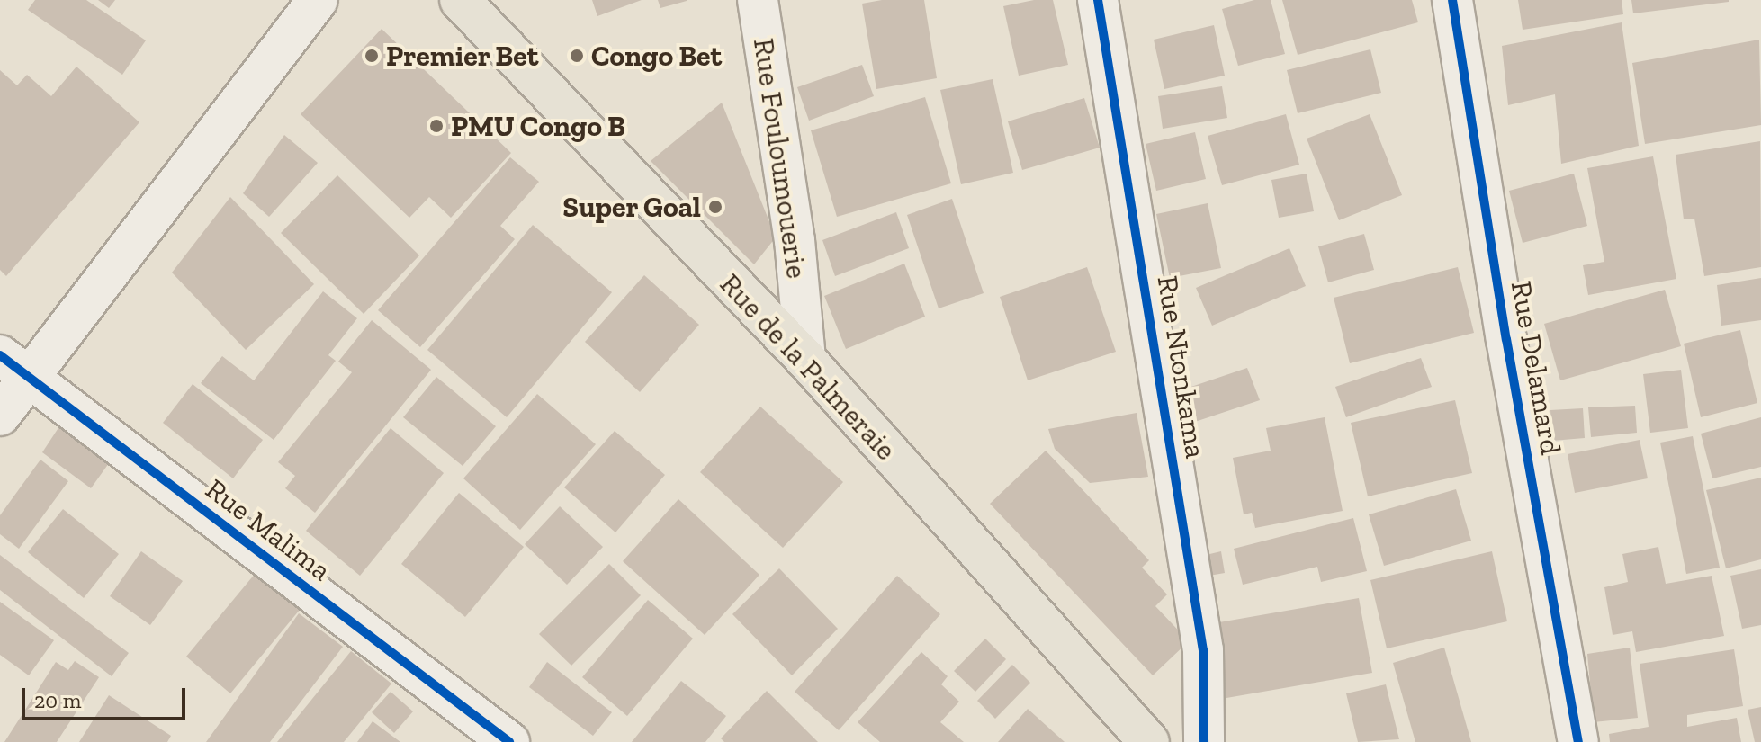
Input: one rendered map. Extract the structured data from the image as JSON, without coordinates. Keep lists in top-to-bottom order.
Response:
{
  "streets": {
    "main road": ["Rue de la Palmeraie"],
    "street": [
      "Rue Fouloumouerie",
      "Rue Ntonkama",
      "Rue Delamard",
      "Rue Malima"
    ]
  },
  "crossings": [
    ["Rue Fouloumouerie", "Rue de la Palmeraie"]
  ],
  "places": [
    "Premier Bet",
    "Congo Bet",
    "PMU Congo B",
    "Super Goal"
  ],
  "scale_bar": "20 m"
}
